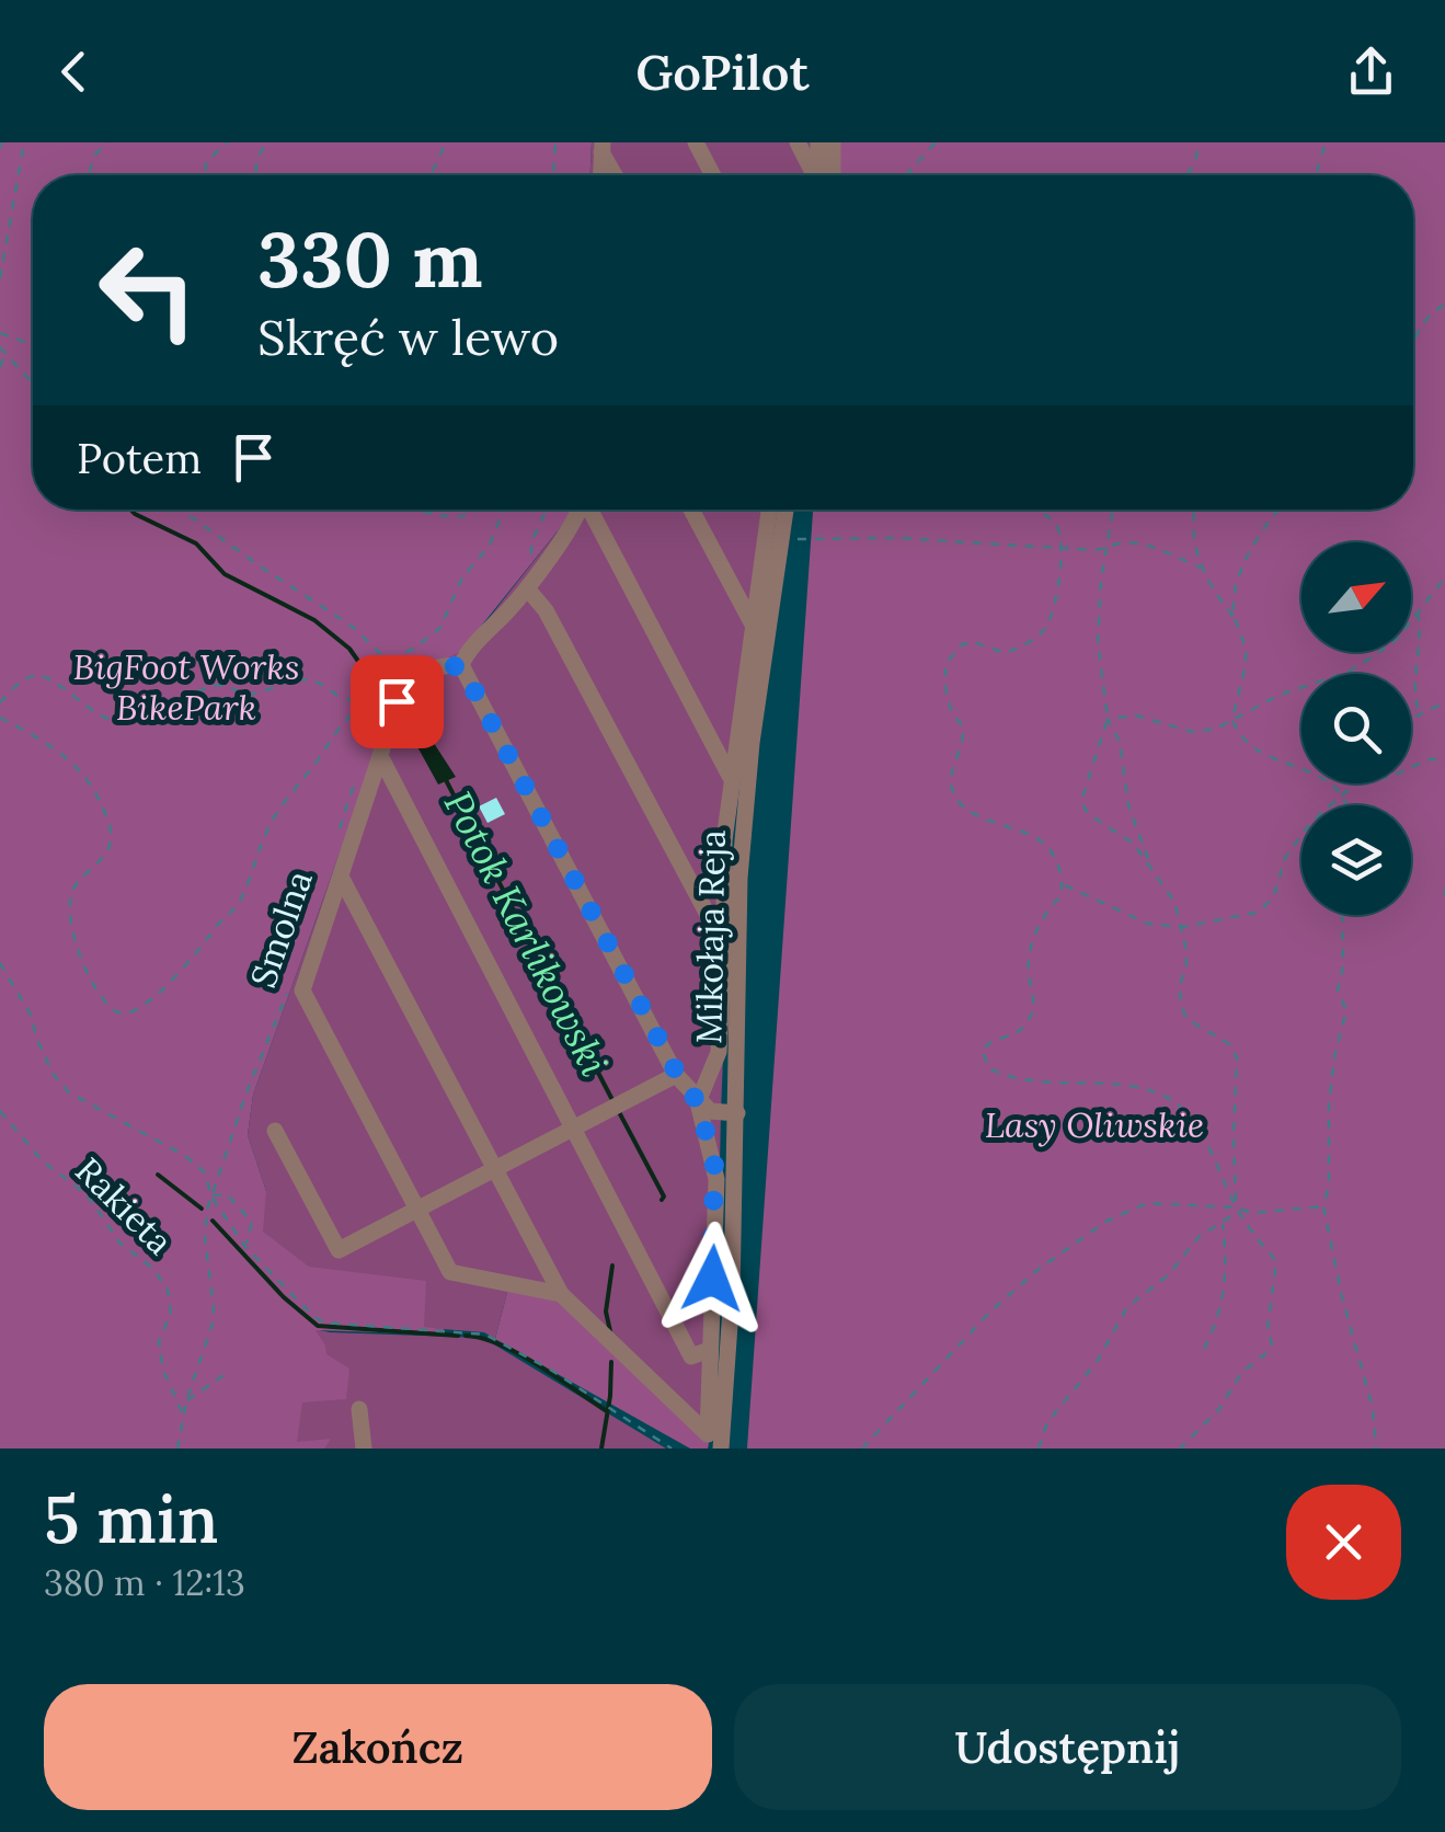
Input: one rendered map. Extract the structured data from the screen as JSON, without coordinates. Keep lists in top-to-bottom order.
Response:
{
  "streets": {
    "street": ["Mikołaja Reja"],
    "path": ["Smolna", "Rakieta"]
  },
  "crossings": [
    ["Smolna", "Rakieta"]
  ],
  "water": ["Potok Karlikowski"],
  "parks": ["BigFoot Works BikePark", "Lasy Oliwskie"],
  "north": "top right",
  "page": {
    "header": "GoPilot",
    "turn": ["330 m", "Skręć w lewo"],
    "then": "Potem",
    "heading": ["5 min", "380 m · 12:13"],
    "buttons": ["Zakończ", "Udostępnij"]
  }
}
